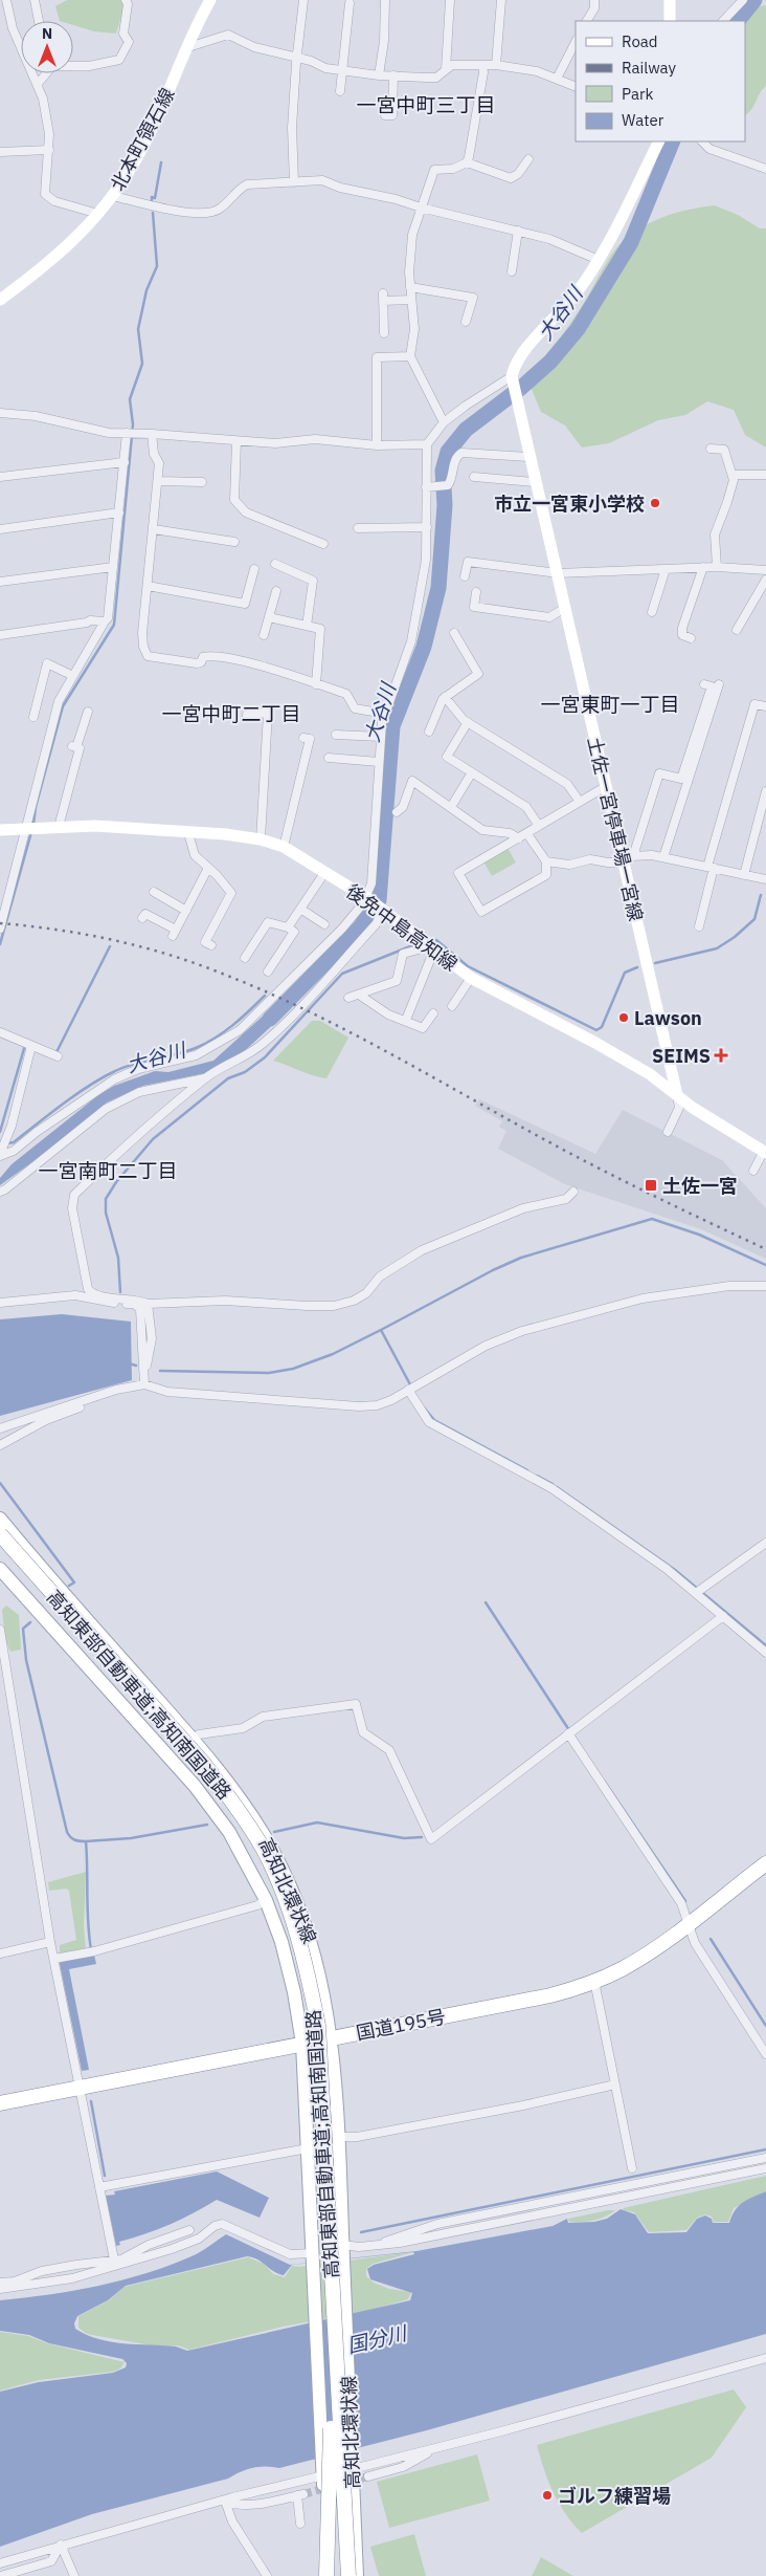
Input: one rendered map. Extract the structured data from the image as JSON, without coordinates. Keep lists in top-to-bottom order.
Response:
{
  "streets": {
    "highway": ["高知東部自動車道;高知南国道路", "国道195号"],
    "main road": [
      "北本町領石線",
      "土佐一宮停車場一宮線",
      "後免中島高知線",
      "高知北環状線"
    ]
  },
  "crossings": [
    ["土佐一宮停車場一宮線", "後免中島高知線"],
    ["高知東部自動車道;高知南国道路", "高知北環状線"],
    ["高知北環状線", "国道195号"]
  ],
  "districts": [
    "一宮中町三丁目",
    "一宮東町一丁目",
    "一宮中町二丁目",
    "一宮南町二丁目"
  ],
  "water": ["大谷川", "国分川"],
  "places": {
    "other": ["市立一宮東小学校", "Lawson", "ゴルフ練習場"],
    "health": ["SEIMS"],
    "transit": ["土佐一宮"]
  },
  "legend": [
    "Road",
    "Railway",
    "Park",
    "Water"
  ],
  "north": "top"
}
